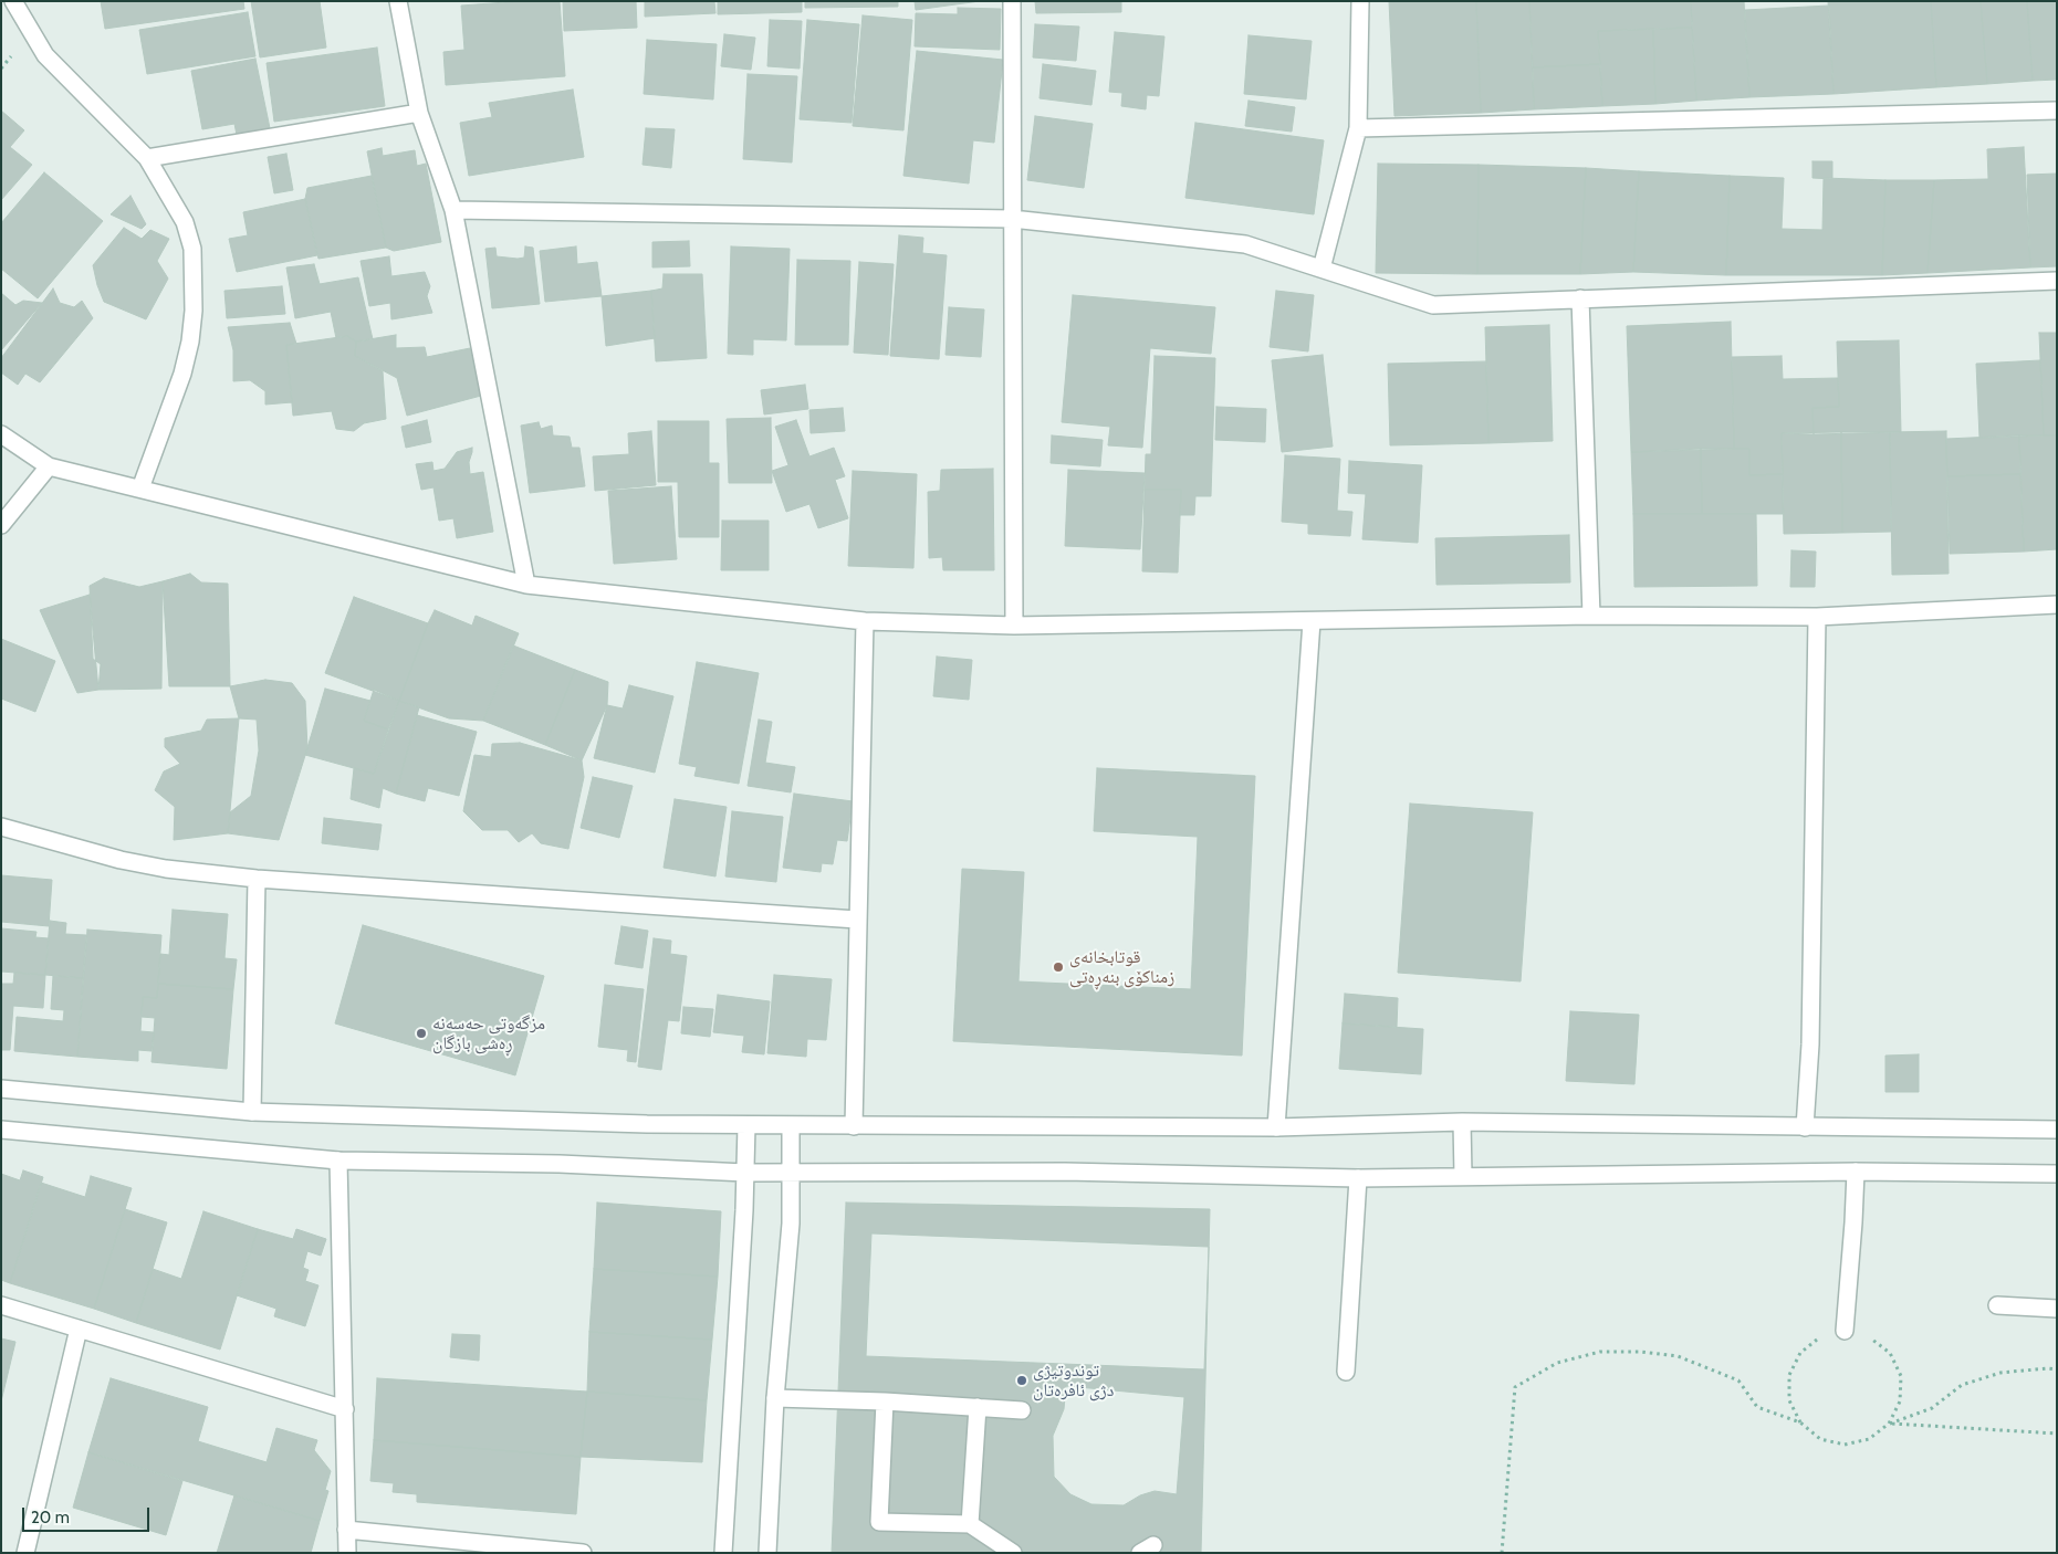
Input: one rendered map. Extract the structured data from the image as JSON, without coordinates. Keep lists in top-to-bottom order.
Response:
{
  "places": ["قوتابخانەی زمناکۆی بنەڕەتی", "مزگەوتی حەسەنە ڕەشی بازگان", "توندوتیژی دژی ئافرەتان"],
  "scale_bar": "20 m"
}
